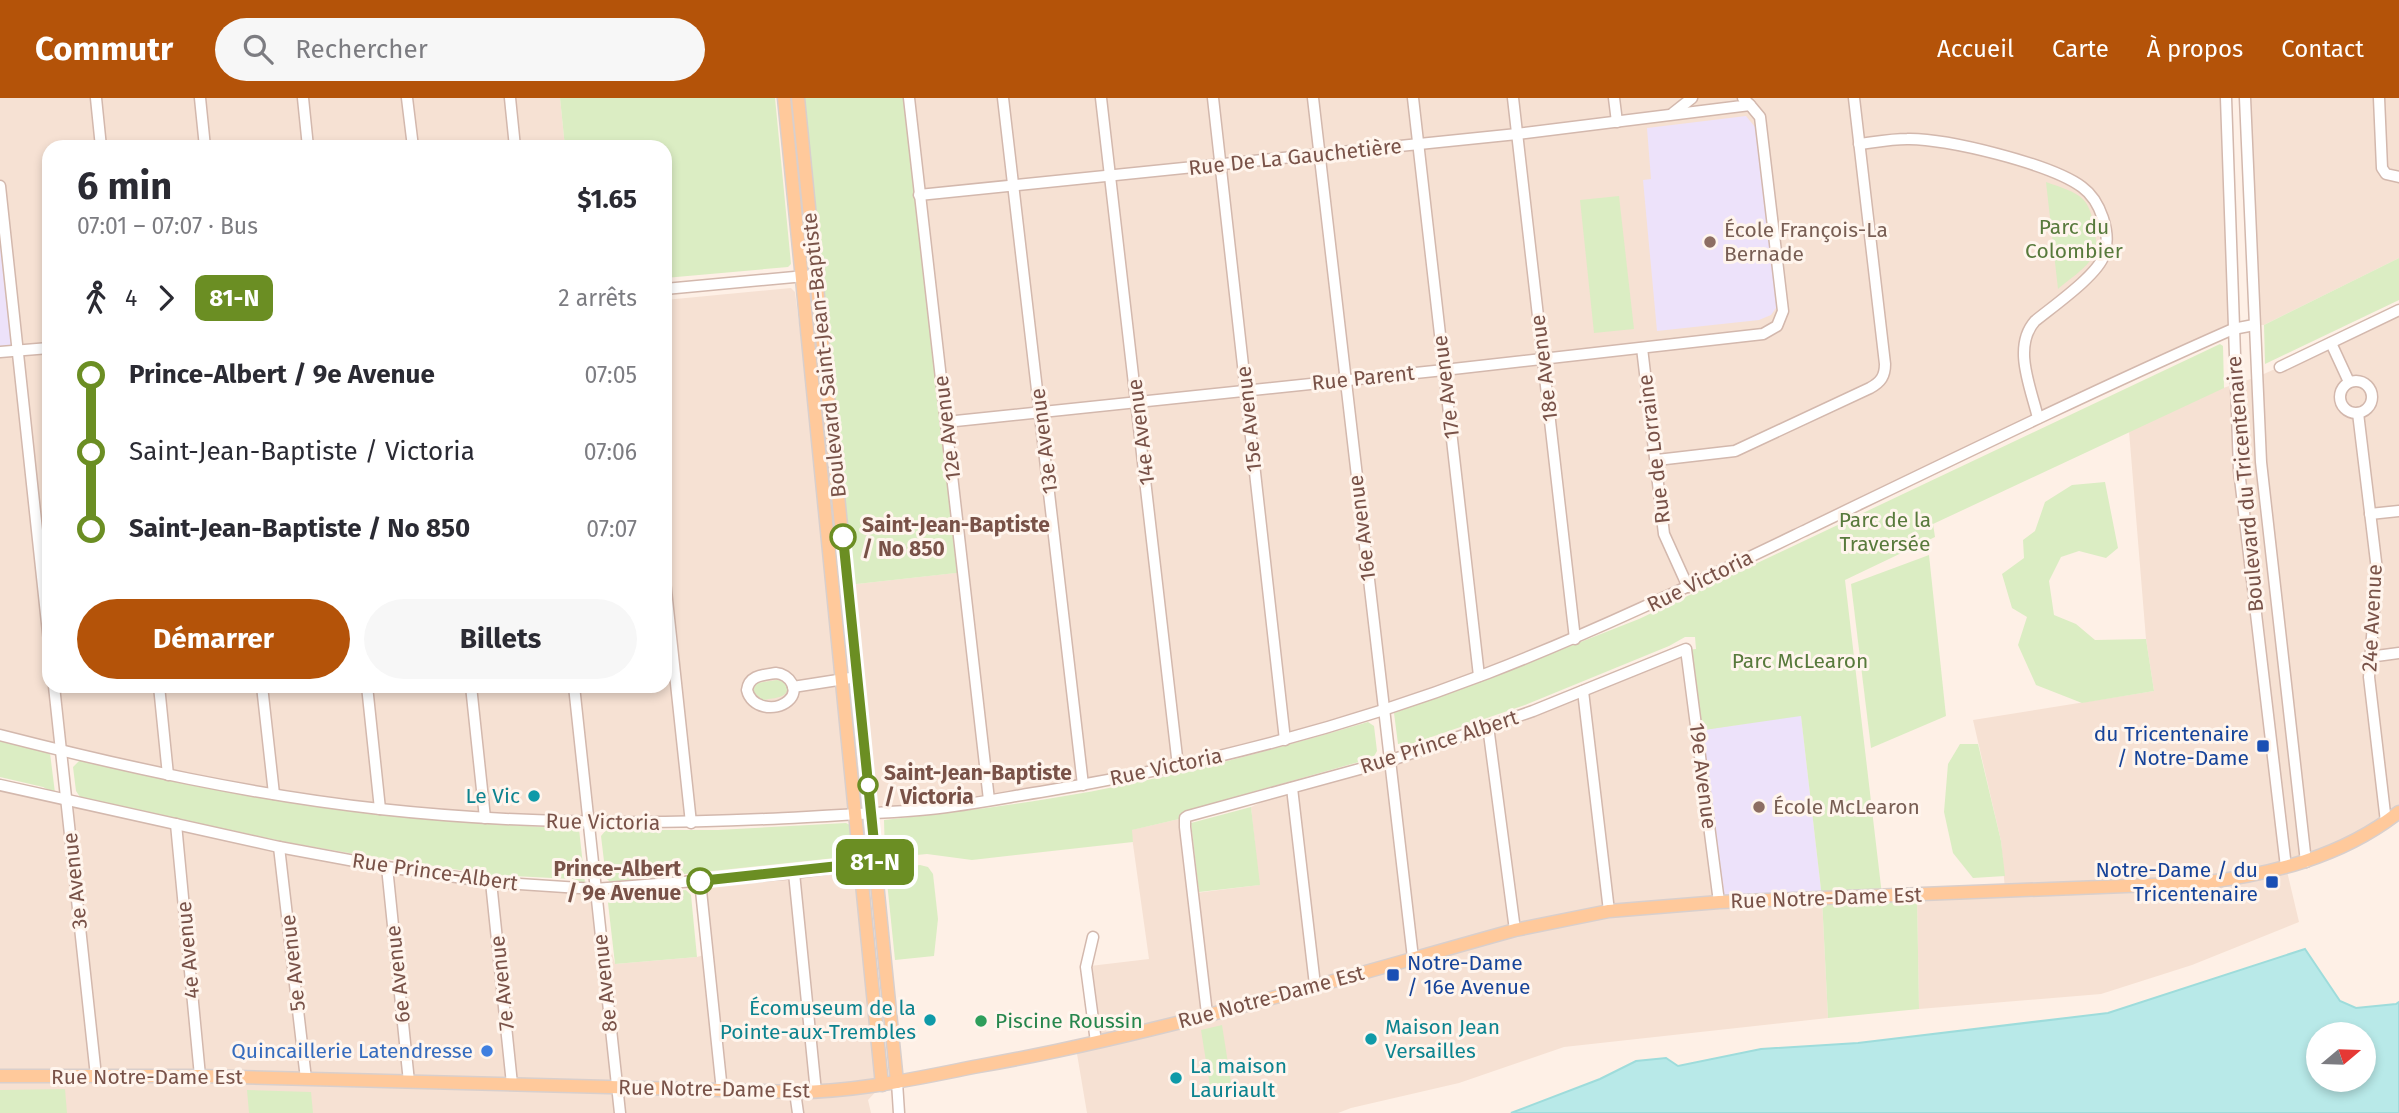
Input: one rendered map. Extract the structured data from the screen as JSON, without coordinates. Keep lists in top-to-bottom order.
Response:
{
  "streets": {
    "main road": ["Boulevard Saint-Jean-Baptiste", "Rue Notre-Dame Est"],
    "street": [
      "Rue De La Gauchetière",
      "18e Avenue",
      "Rue Parent",
      "17e Avenue",
      "15e Avenue",
      "12e Avenue",
      "14e Avenue",
      "13e Avenue",
      "Rue de Lorraine",
      "Boulevard du Tricentenaire",
      "16e Avenue",
      "Rue Victoria",
      "24e Avenue",
      "Rue Prince Albert",
      "19e Avenue",
      "Rue Prince-Albert",
      "3e Avenue",
      "4e Avenue",
      "5e Avenue",
      "6e Avenue",
      "7e Avenue",
      "8e Avenue"
    ]
  },
  "crossings": [
    ["Rue De La Gauchetière", "18e Avenue"],
    ["Rue De La Gauchetière", "Rue Parent"],
    ["Rue De La Gauchetière", "17e Avenue"],
    ["Rue De La Gauchetière", "15e Avenue"],
    ["Rue De La Gauchetière", "12e Avenue"],
    ["Rue De La Gauchetière", "14e Avenue"],
    ["Rue De La Gauchetière", "13e Avenue"],
    ["Rue De La Gauchetière", "16e Avenue"],
    ["Boulevard Saint-Jean-Baptiste", "Rue Victoria"],
    ["Boulevard Saint-Jean-Baptiste", "Rue Prince-Albert"],
    ["Boulevard Saint-Jean-Baptiste", "Rue Notre-Dame Est"],
    ["18e Avenue", "Rue Parent"],
    ["18e Avenue", "Rue Victoria"],
    ["Rue Parent", "17e Avenue"],
    ["Rue Parent", "15e Avenue"],
    ["Rue Parent", "12e Avenue"],
    ["Rue Parent", "14e Avenue"],
    ["Rue Parent", "13e Avenue"],
    ["Rue Parent", "Rue de Lorraine"],
    ["Rue Parent", "16e Avenue"],
    ["17e Avenue", "Rue Victoria"],
    ["15e Avenue", "Rue Victoria"],
    ["12e Avenue", "Rue Victoria"],
    ["14e Avenue", "Rue Victoria"],
    ["13e Avenue", "Rue Victoria"],
    ["Rue de Lorraine", "Rue Victoria"],
    ["Boulevard du Tricentenaire", "Rue Victoria"],
    ["Boulevard du Tricentenaire", "Rue Notre-Dame Est"],
    ["16e Avenue", "Rue Victoria"],
    ["16e Avenue", "Rue Prince Albert"],
    ["16e Avenue", "Rue Notre-Dame Est"],
    ["Rue Victoria", "3e Avenue"],
    ["Rue Victoria", "8e Avenue"],
    ["24e Avenue", "Rue Notre-Dame Est"],
    ["Rue Prince Albert", "19e Avenue"],
    ["Rue Prince Albert", "Rue Notre-Dame Est"],
    ["19e Avenue", "Rue Notre-Dame Est"],
    ["Rue Prince-Albert", "3e Avenue"],
    ["Rue Prince-Albert", "4e Avenue"],
    ["Rue Prince-Albert", "5e Avenue"],
    ["Rue Prince-Albert", "6e Avenue"],
    ["Rue Prince-Albert", "7e Avenue"],
    ["Rue Prince-Albert", "8e Avenue"],
    ["3e Avenue", "Rue Notre-Dame Est"],
    ["Rue Notre-Dame Est", "4e Avenue"],
    ["Rue Notre-Dame Est", "5e Avenue"],
    ["Rue Notre-Dame Est", "6e Avenue"],
    ["Rue Notre-Dame Est", "7e Avenue"],
    ["Rue Notre-Dame Est", "8e Avenue"]
  ],
  "parks": ["Parc du Colombier", "Parc de la Traversée", "Parc McLearon"],
  "places": {
    "other": [
      "École François-La Bernade",
      "Saint-Jean-Baptiste / No 850",
      "Saint-Jean-Baptiste / Victoria",
      "Le Vic",
      "École McLearon",
      "Prince-Albert / 9e Avenue",
      "Écomuseum de la Pointe-aux-Trembles",
      "Piscine Roussin",
      "Maison Jean Versailles",
      "Quincaillerie Latendresse",
      "La maison Lauriault"
    ],
    "transit": ["du Tricentenaire / Notre-Dame", "Notre-Dame / du Tricentenaire", "Notre-Dame / 16e Avenue"]
  },
  "lines": ["bus line 81-N"],
  "north": "right",
  "page": {
    "header": "Commutr",
    "search": "Rechercher",
    "nav": [
      "Accueil",
      "Carte",
      "À propos",
      "Contact"
    ],
    "on_map": "81-N",
    "heading": ["6 min", "07:01 – 07:07 · Bus", "$1.65"],
    "legs": ["4", "81-N", "2 arrêts"],
    "list": [
      {
        "name": "Prince-Albert / 9e Avenue",
        "value": "07:05"
      },
      {
        "name": "Saint-Jean-Baptiste / Victoria",
        "value": "07:06"
      },
      {
        "name": "Saint-Jean-Baptiste / No 850",
        "value": "07:07"
      }
    ],
    "buttons": ["Démarrer", "Billets"]
  }
}
